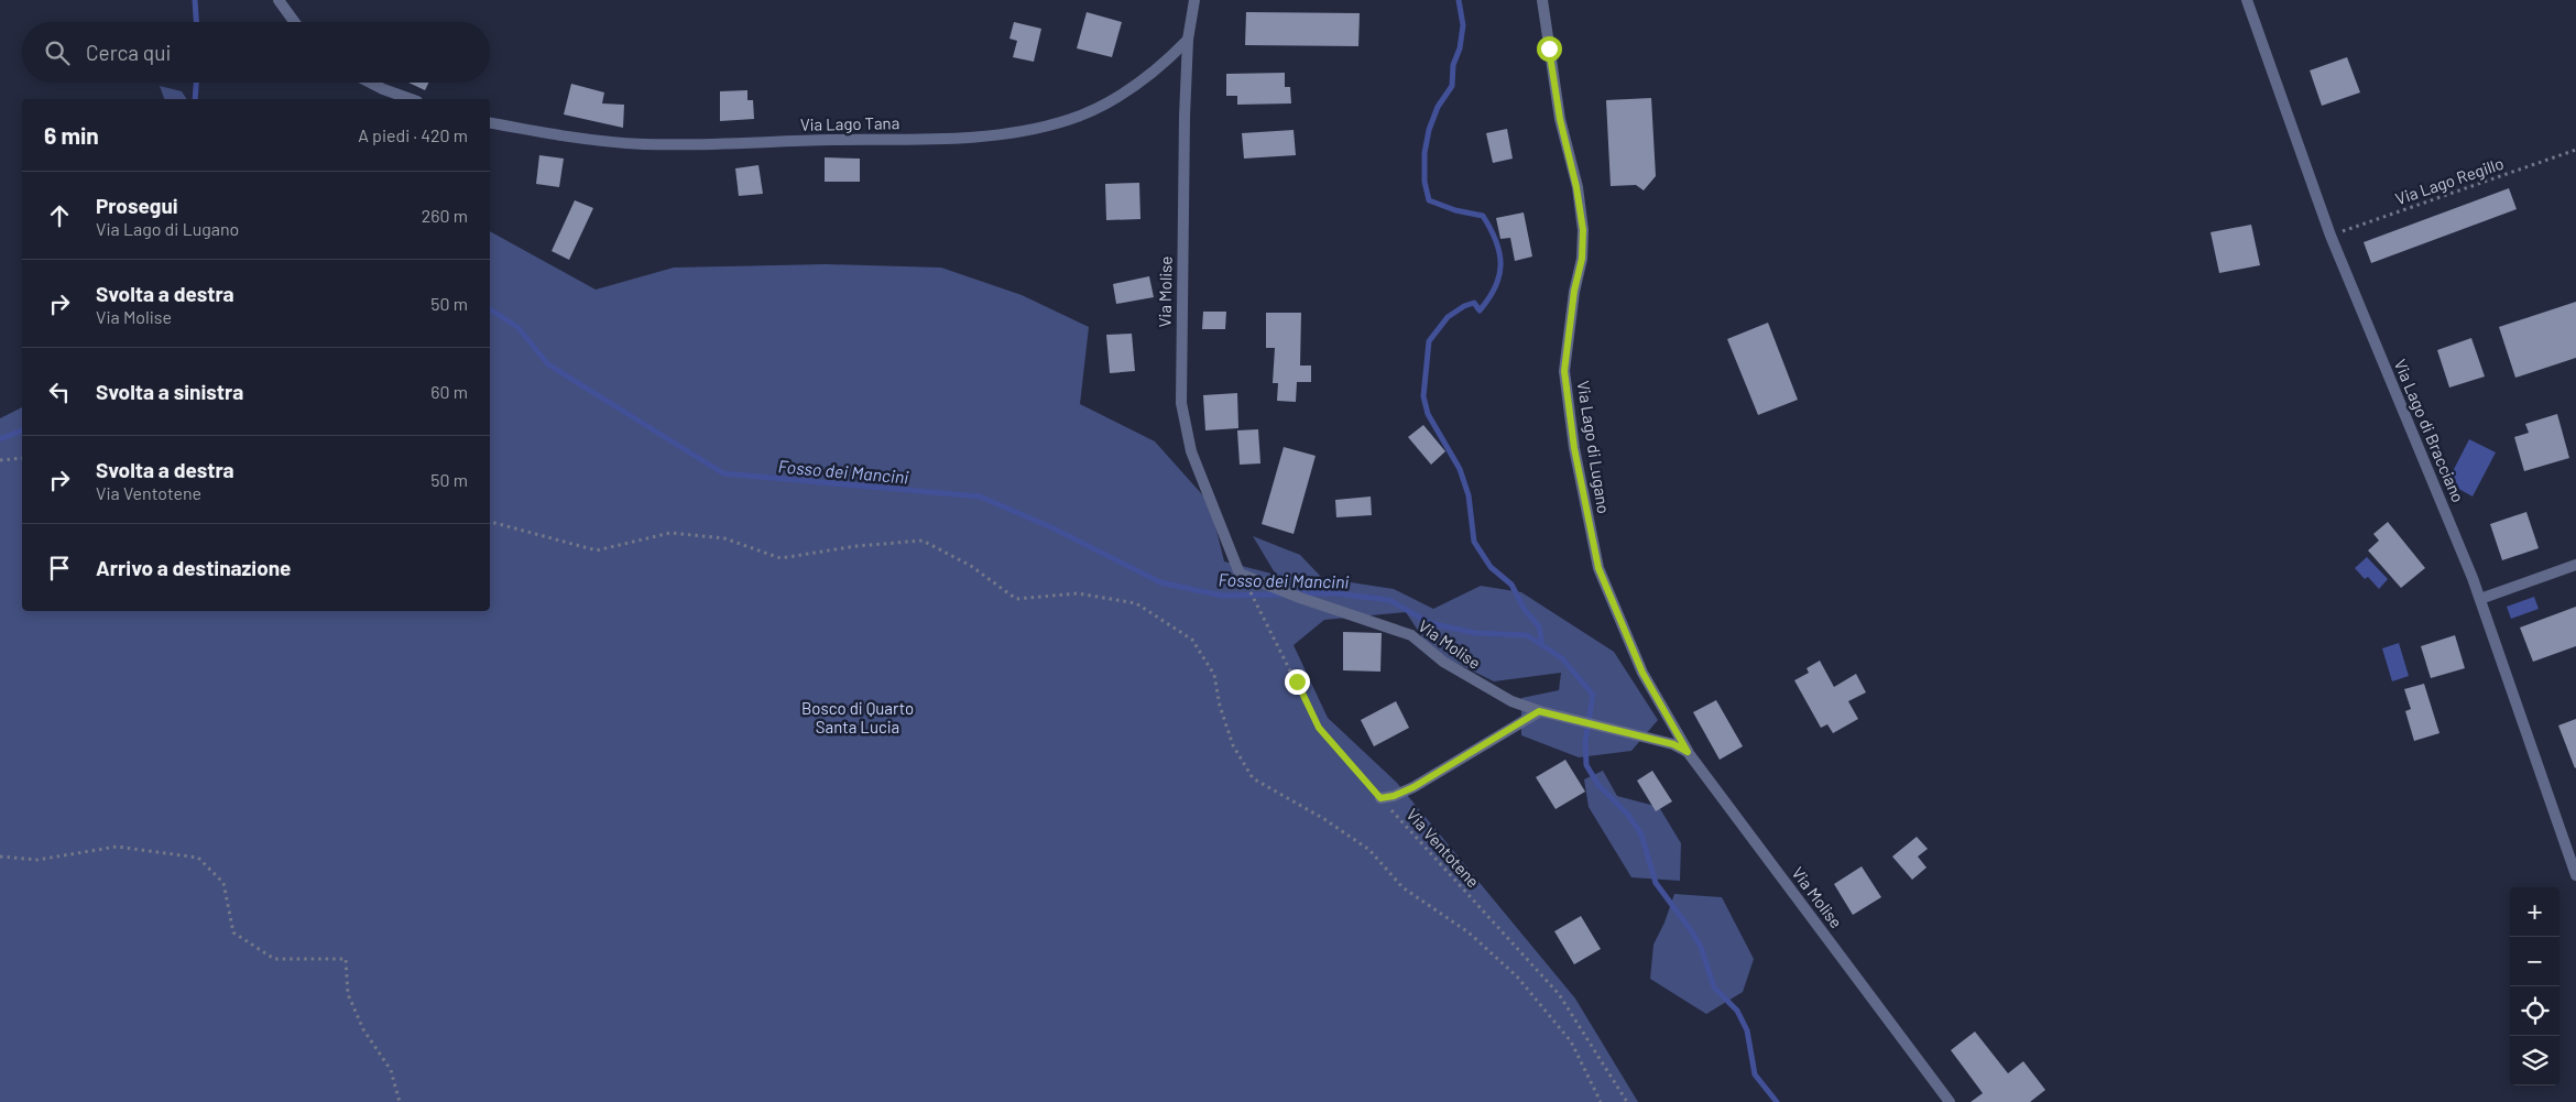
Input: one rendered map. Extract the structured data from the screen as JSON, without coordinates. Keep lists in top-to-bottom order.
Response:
{
  "streets": {
    "street": [
      "Via Lago Tana",
      "Via Molise",
      "Via Lago di Bracciano",
      "Via Lago di Lugano"
    ],
    "path": ["Via Lago Regillo", "Via Ventotene"]
  },
  "crossings": [
    ["Via Lago Tana", "Via Molise"],
    ["Via Lago Regillo", "Via Lago di Bracciano"],
    ["Via Molise", "Via Lago di Lugano"],
    ["Via Molise", "Via Ventotene"]
  ],
  "water": ["Fosso dei Mancini"],
  "parks": ["Bosco di Quarto Santa Lucia"],
  "page": {
    "search": "Cerca qui",
    "heading": ["6 min", "A piedi · 420 m"],
    "list": [
      ["Prosegui", "Via Lago di Lugano", "260 m"],
      ["Svolta a destra", "Via Molise", "50 m"],
      ["Svolta a sinistra", "60 m"],
      ["Svolta a destra", "Via Ventotene", "50 m"],
      "Arrivo a destinazione"
    ],
    "map_buttons": ["+", "−"]
  }
}
